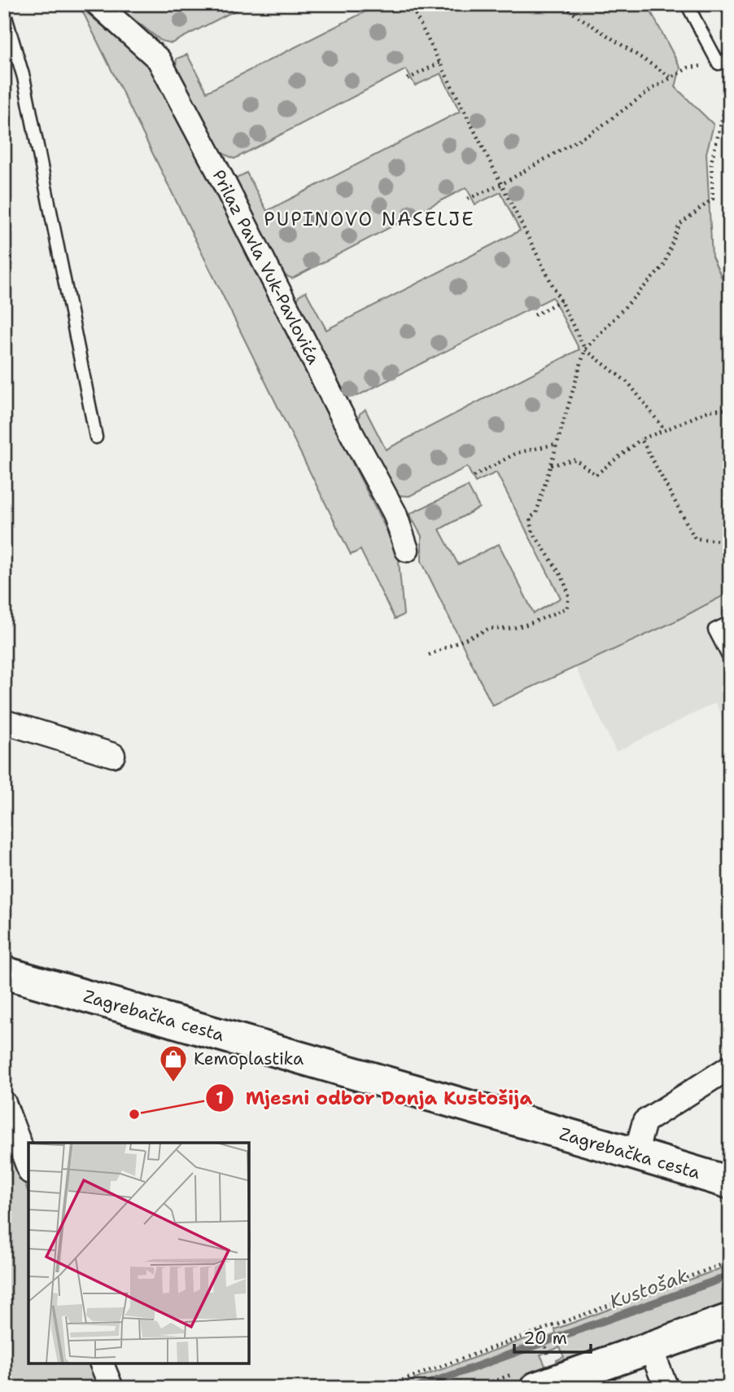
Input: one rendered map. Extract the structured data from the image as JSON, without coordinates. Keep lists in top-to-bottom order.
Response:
{
  "streets": {
    "street": ["Prilaz Pavla Vuk-Pavlovića", "Zagrebačka cesta"]
  },
  "districts": ["PUPINOVO NASELJE"],
  "water": ["Kustošak"],
  "places": {
    "shop": ["Kemoplastika"],
    "other": ["Mjesni odbor Donja Kustošija"]
  },
  "scale_bar": "20 m"
}
